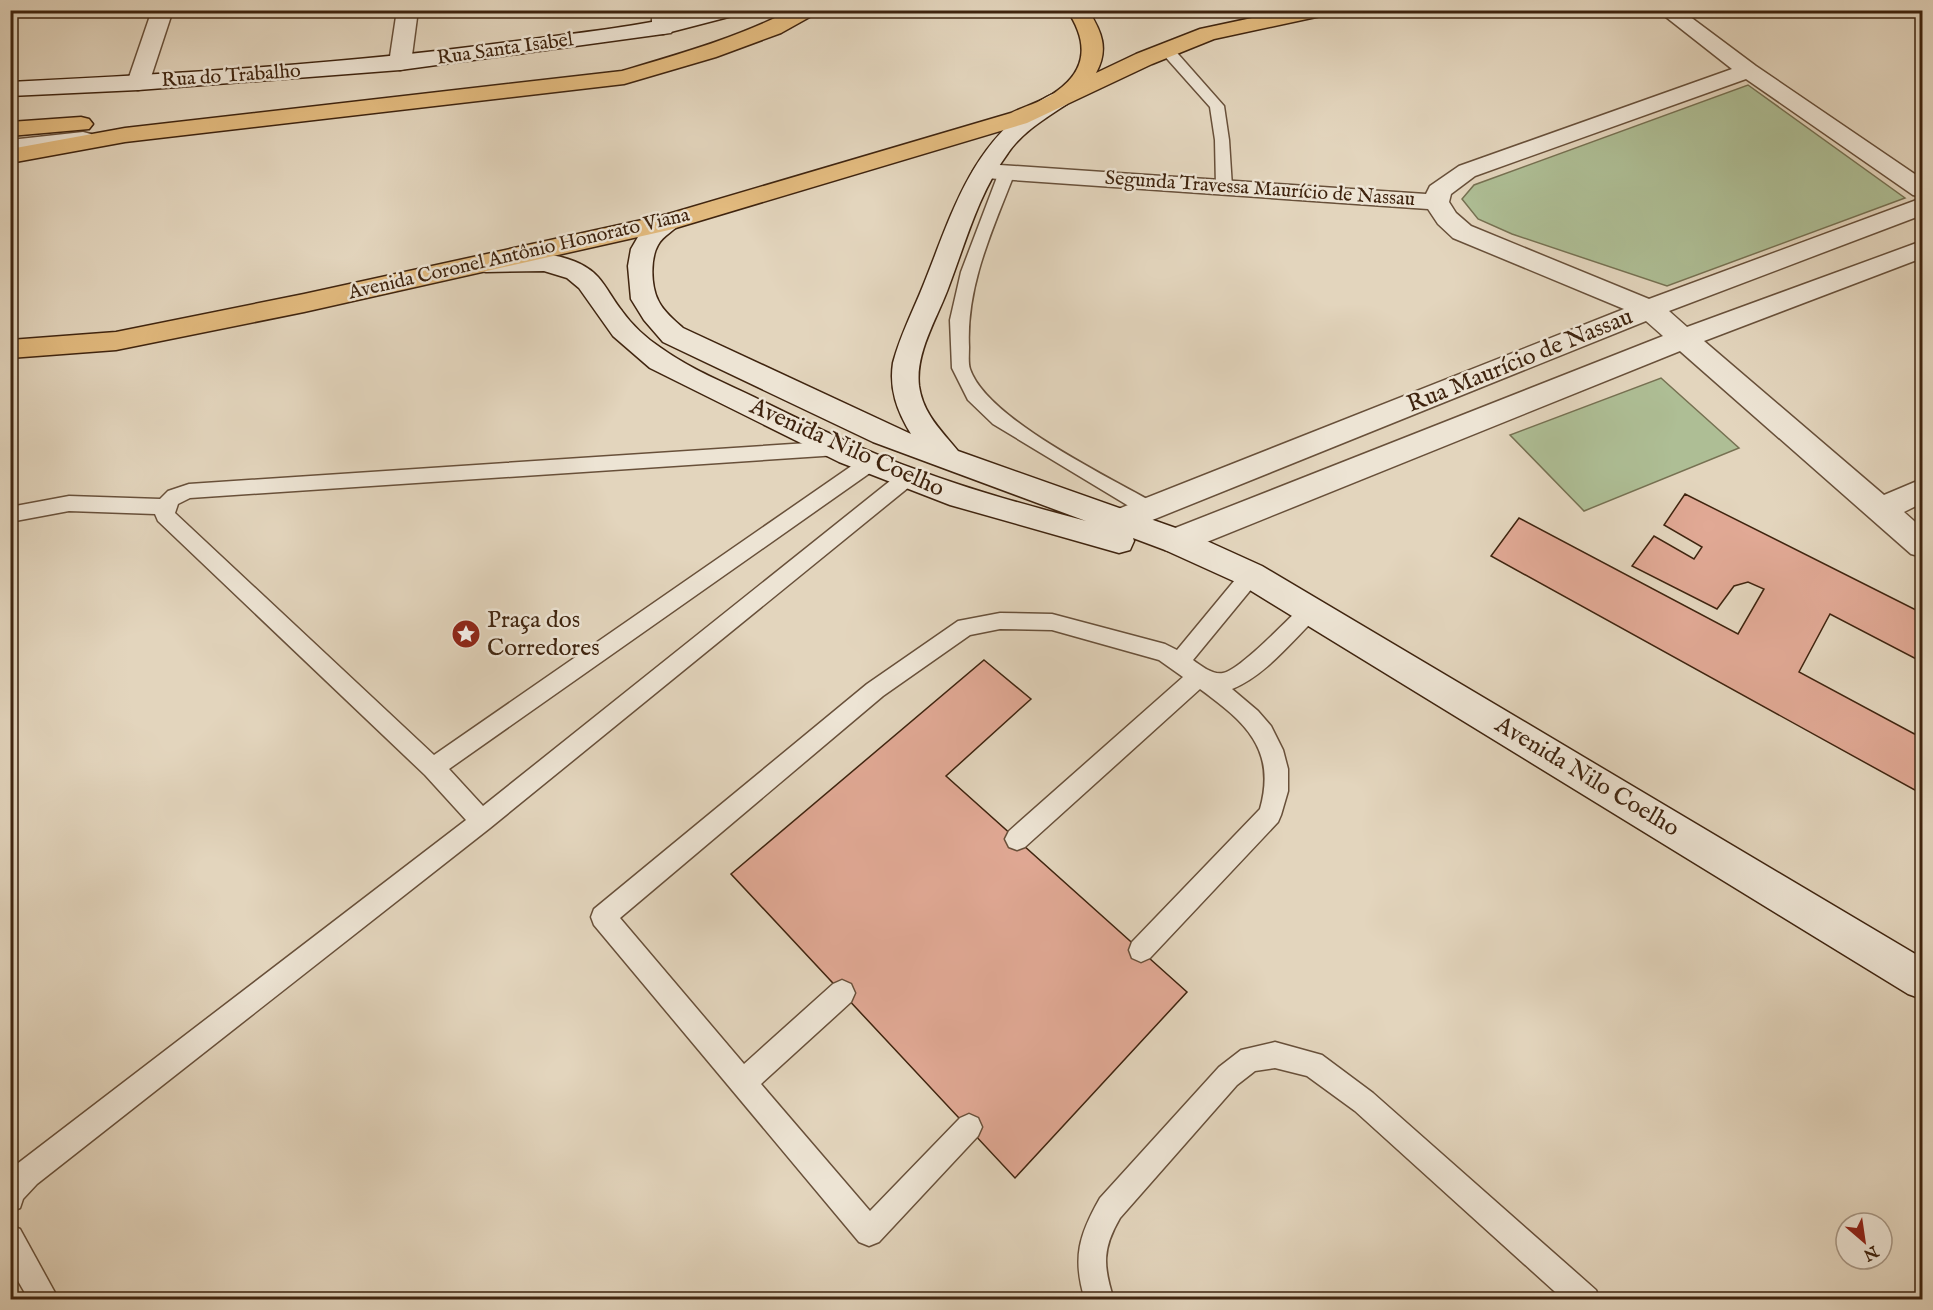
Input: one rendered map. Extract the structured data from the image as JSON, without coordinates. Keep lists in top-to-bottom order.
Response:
{
  "streets": {
    "highway": ["Avenida Coronel Antônio Honorato Viana"],
    "street": [
      "Rua Santa Isabel",
      "Rua do Trabalho",
      "Segunda Travessa Maurício de Nassau",
      "Rua Maurício de Nassau",
      "Avenida Nilo Coelho"
    ]
  },
  "crossings": [
    ["Rua Santa Isabel", "Rua do Trabalho"],
    ["Segunda Travessa Maurício de Nassau", "Rua Maurício de Nassau"],
    ["Segunda Travessa Maurício de Nassau", "Avenida Nilo Coelho"],
    ["Avenida Coronel Antônio Honorato Viana", "Avenida Nilo Coelho"],
    ["Rua Maurício de Nassau", "Avenida Nilo Coelho"]
  ],
  "places": {
    "place": ["Praça dos Corredores"]
  },
  "north": "bottom right"
}
